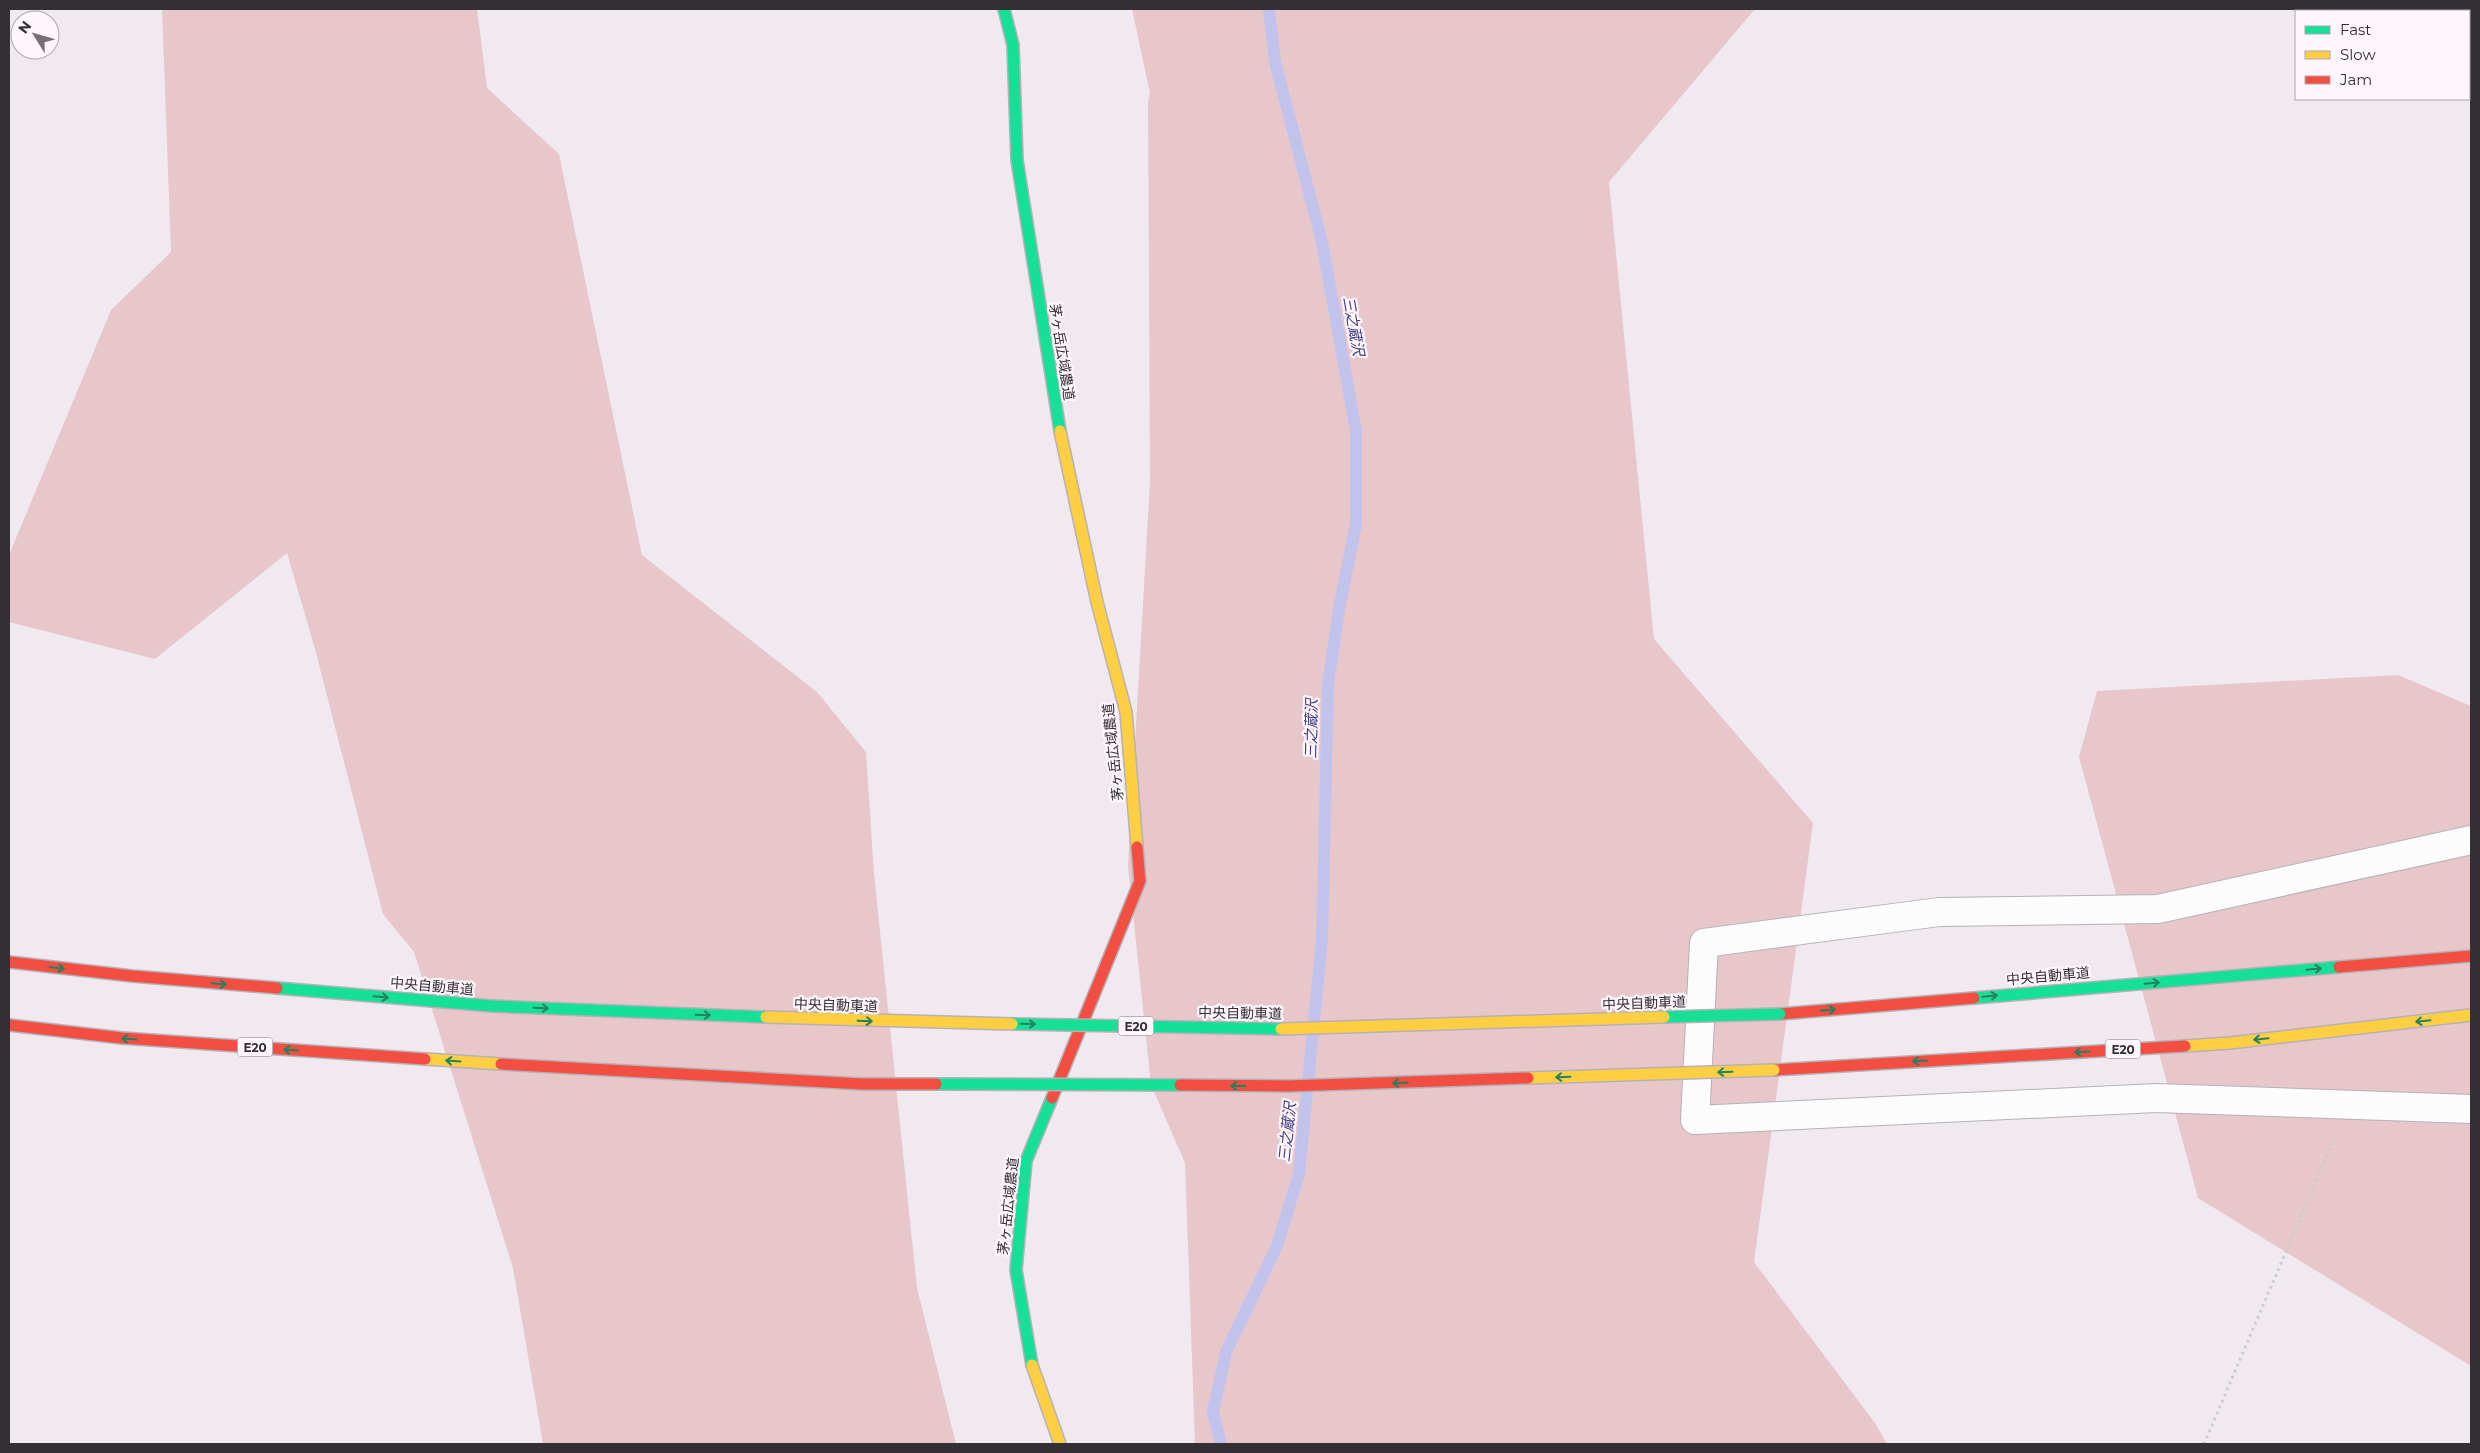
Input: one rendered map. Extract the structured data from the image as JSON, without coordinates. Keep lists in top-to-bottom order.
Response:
{
  "streets": {
    "main road": ["茅ヶ岳広域農道", "中央自動車道", "E20"]
  },
  "water": ["三之蔵沢"],
  "legend": ["Fast", "Slow", "Jam"],
  "north": "top left"
}
